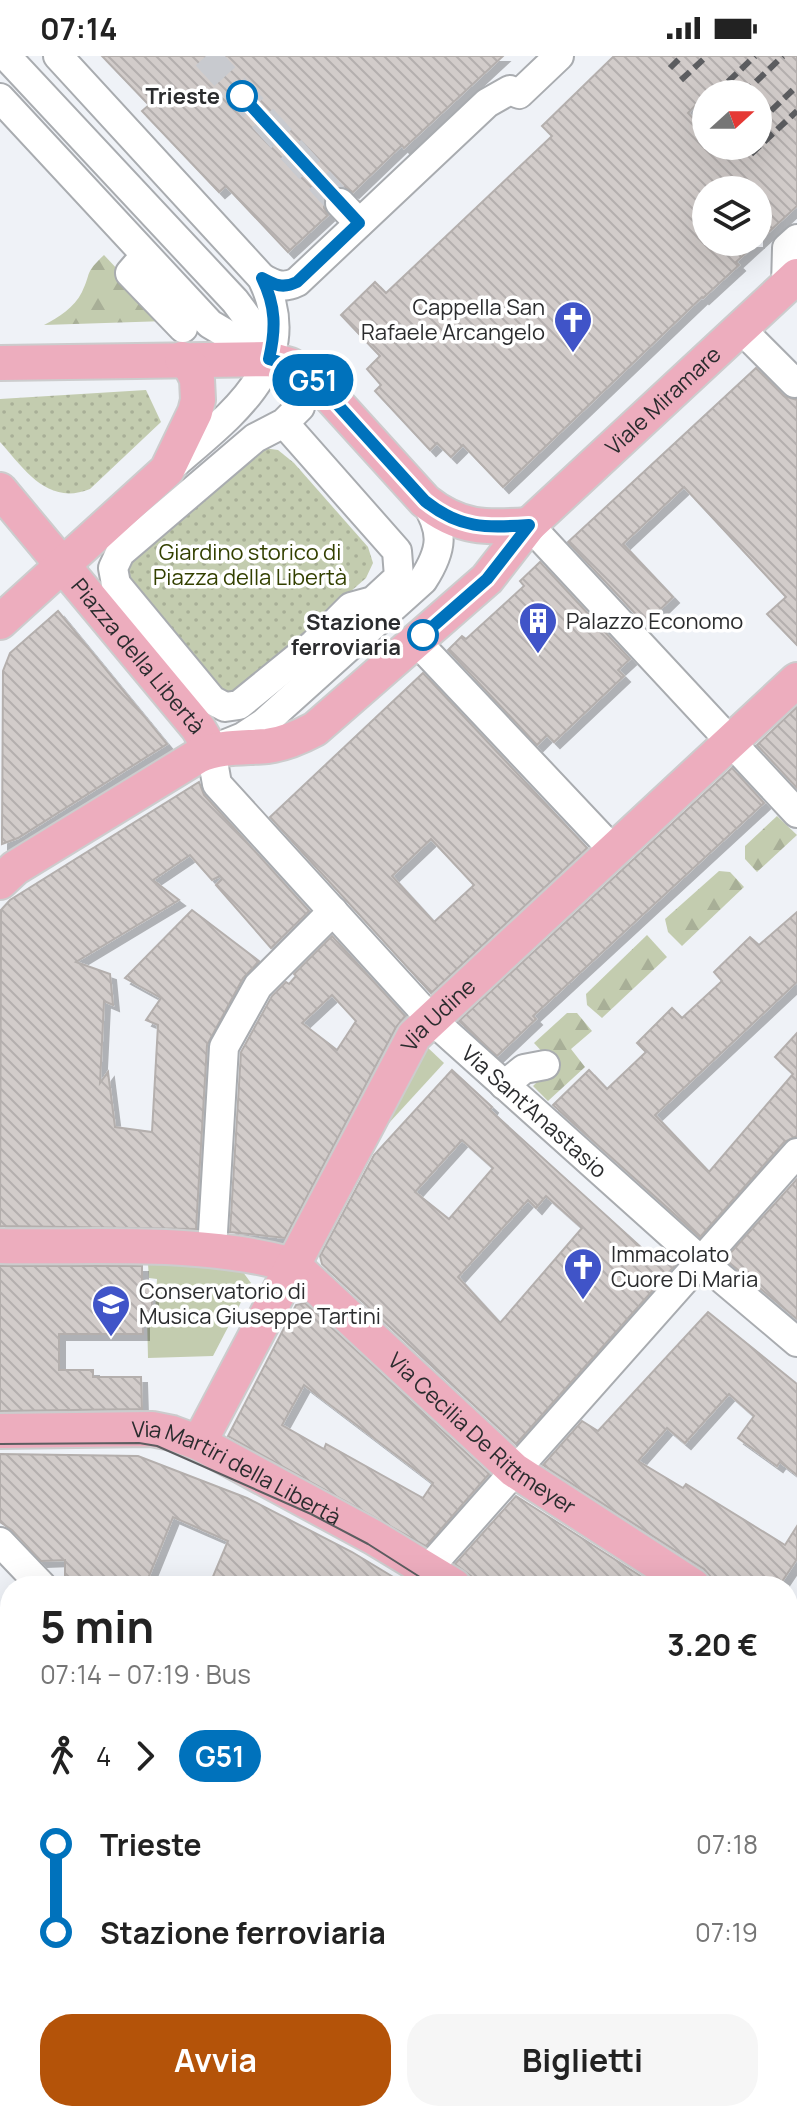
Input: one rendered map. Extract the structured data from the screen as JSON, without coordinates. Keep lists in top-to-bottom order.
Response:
{
  "streets": {
    "main road": [
      "Viale Miramare",
      "Piazza della Libertà",
      "Via Udine",
      "Via Cecilia De Rittmeyer",
      "Via Martiri della Libertà"
    ],
    "street": ["Via Sant'Anastasio"]
  },
  "crossings": [
    ["Viale Miramare", "Piazza della Libertà"],
    ["Piazza della Libertà", "Via Sant'Anastasio"],
    ["Via Udine", "Via Sant'Anastasio"],
    ["Via Udine", "Via Cecilia De Rittmeyer"],
    ["Via Udine", "Via Martiri della Libertà"]
  ],
  "parks": ["Giardino storico di Piazza della Libertà"],
  "places": {
    "other": ["Trieste", "Stazione ferroviaria"],
    "church": ["Cappella San Rafaele Arcangelo", "Immacolato Cuore Di Maria"],
    "building": ["Palazzo Economo"],
    "school or university": ["Conservatorio di Musica Giuseppe Tartini"]
  },
  "lines": ["bus line G51"],
  "north": "right",
  "page": {
    "status": "07:14",
    "on_map": "G51",
    "heading": ["5 min", "07:14 – 07:19 · Bus", "3.20 €"],
    "legs": ["4", "G51"],
    "list": [
      {
        "name": "Trieste",
        "value": "07:18"
      },
      {
        "name": "Stazione ferroviaria",
        "value": "07:19"
      }
    ],
    "buttons": ["Avvia", "Biglietti"]
  }
}
